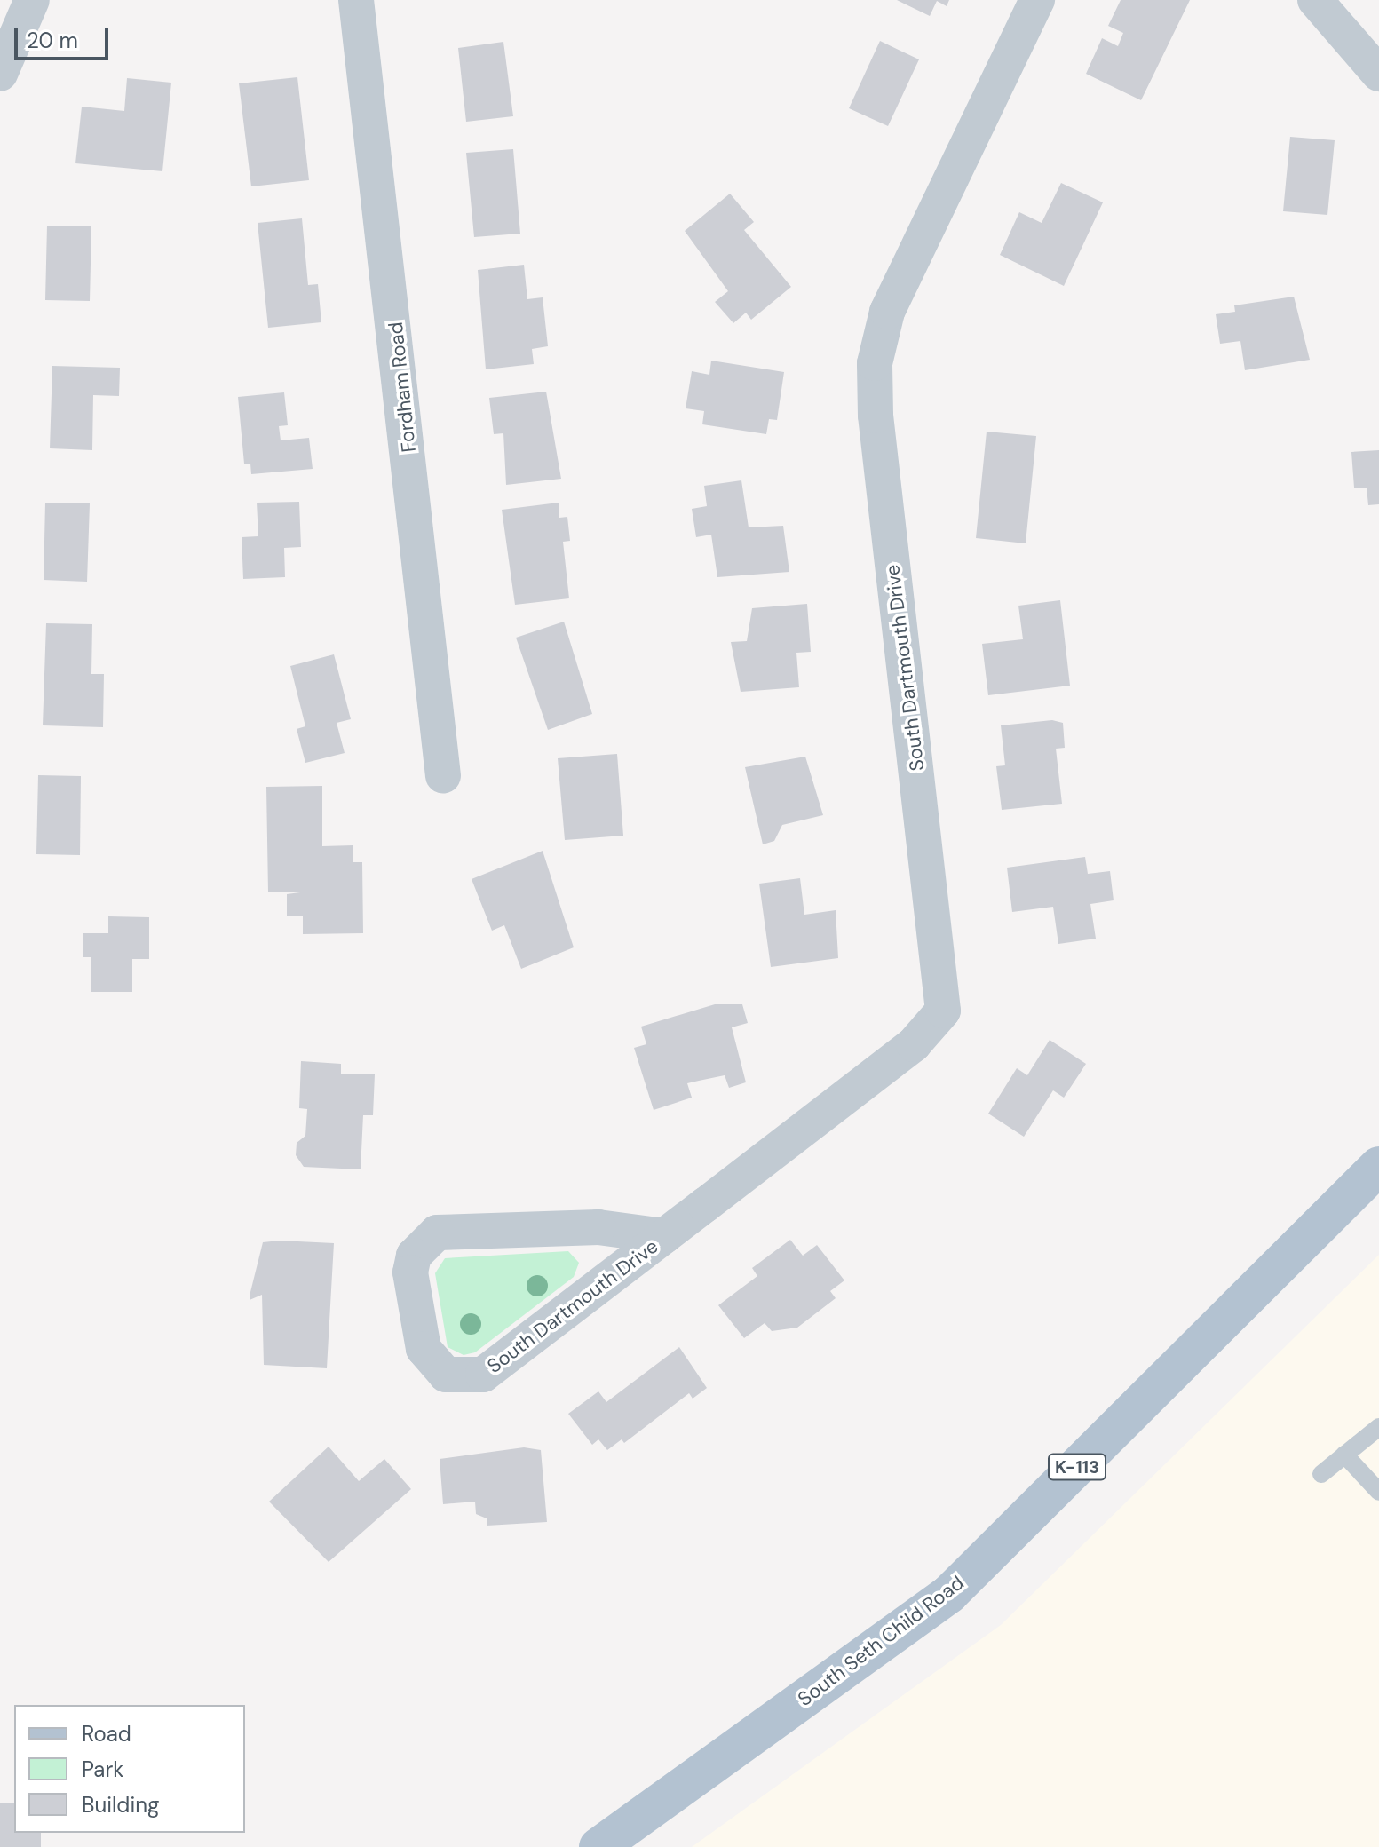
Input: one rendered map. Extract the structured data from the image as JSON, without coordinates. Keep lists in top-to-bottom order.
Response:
{
  "streets": {
    "main road": ["K-113", "South Seth Child Road"],
    "street": ["Fordham Road", "South Dartmouth Drive"]
  },
  "legend": ["Road", "Park", "Building"],
  "scale_bar": "20 m"
}
